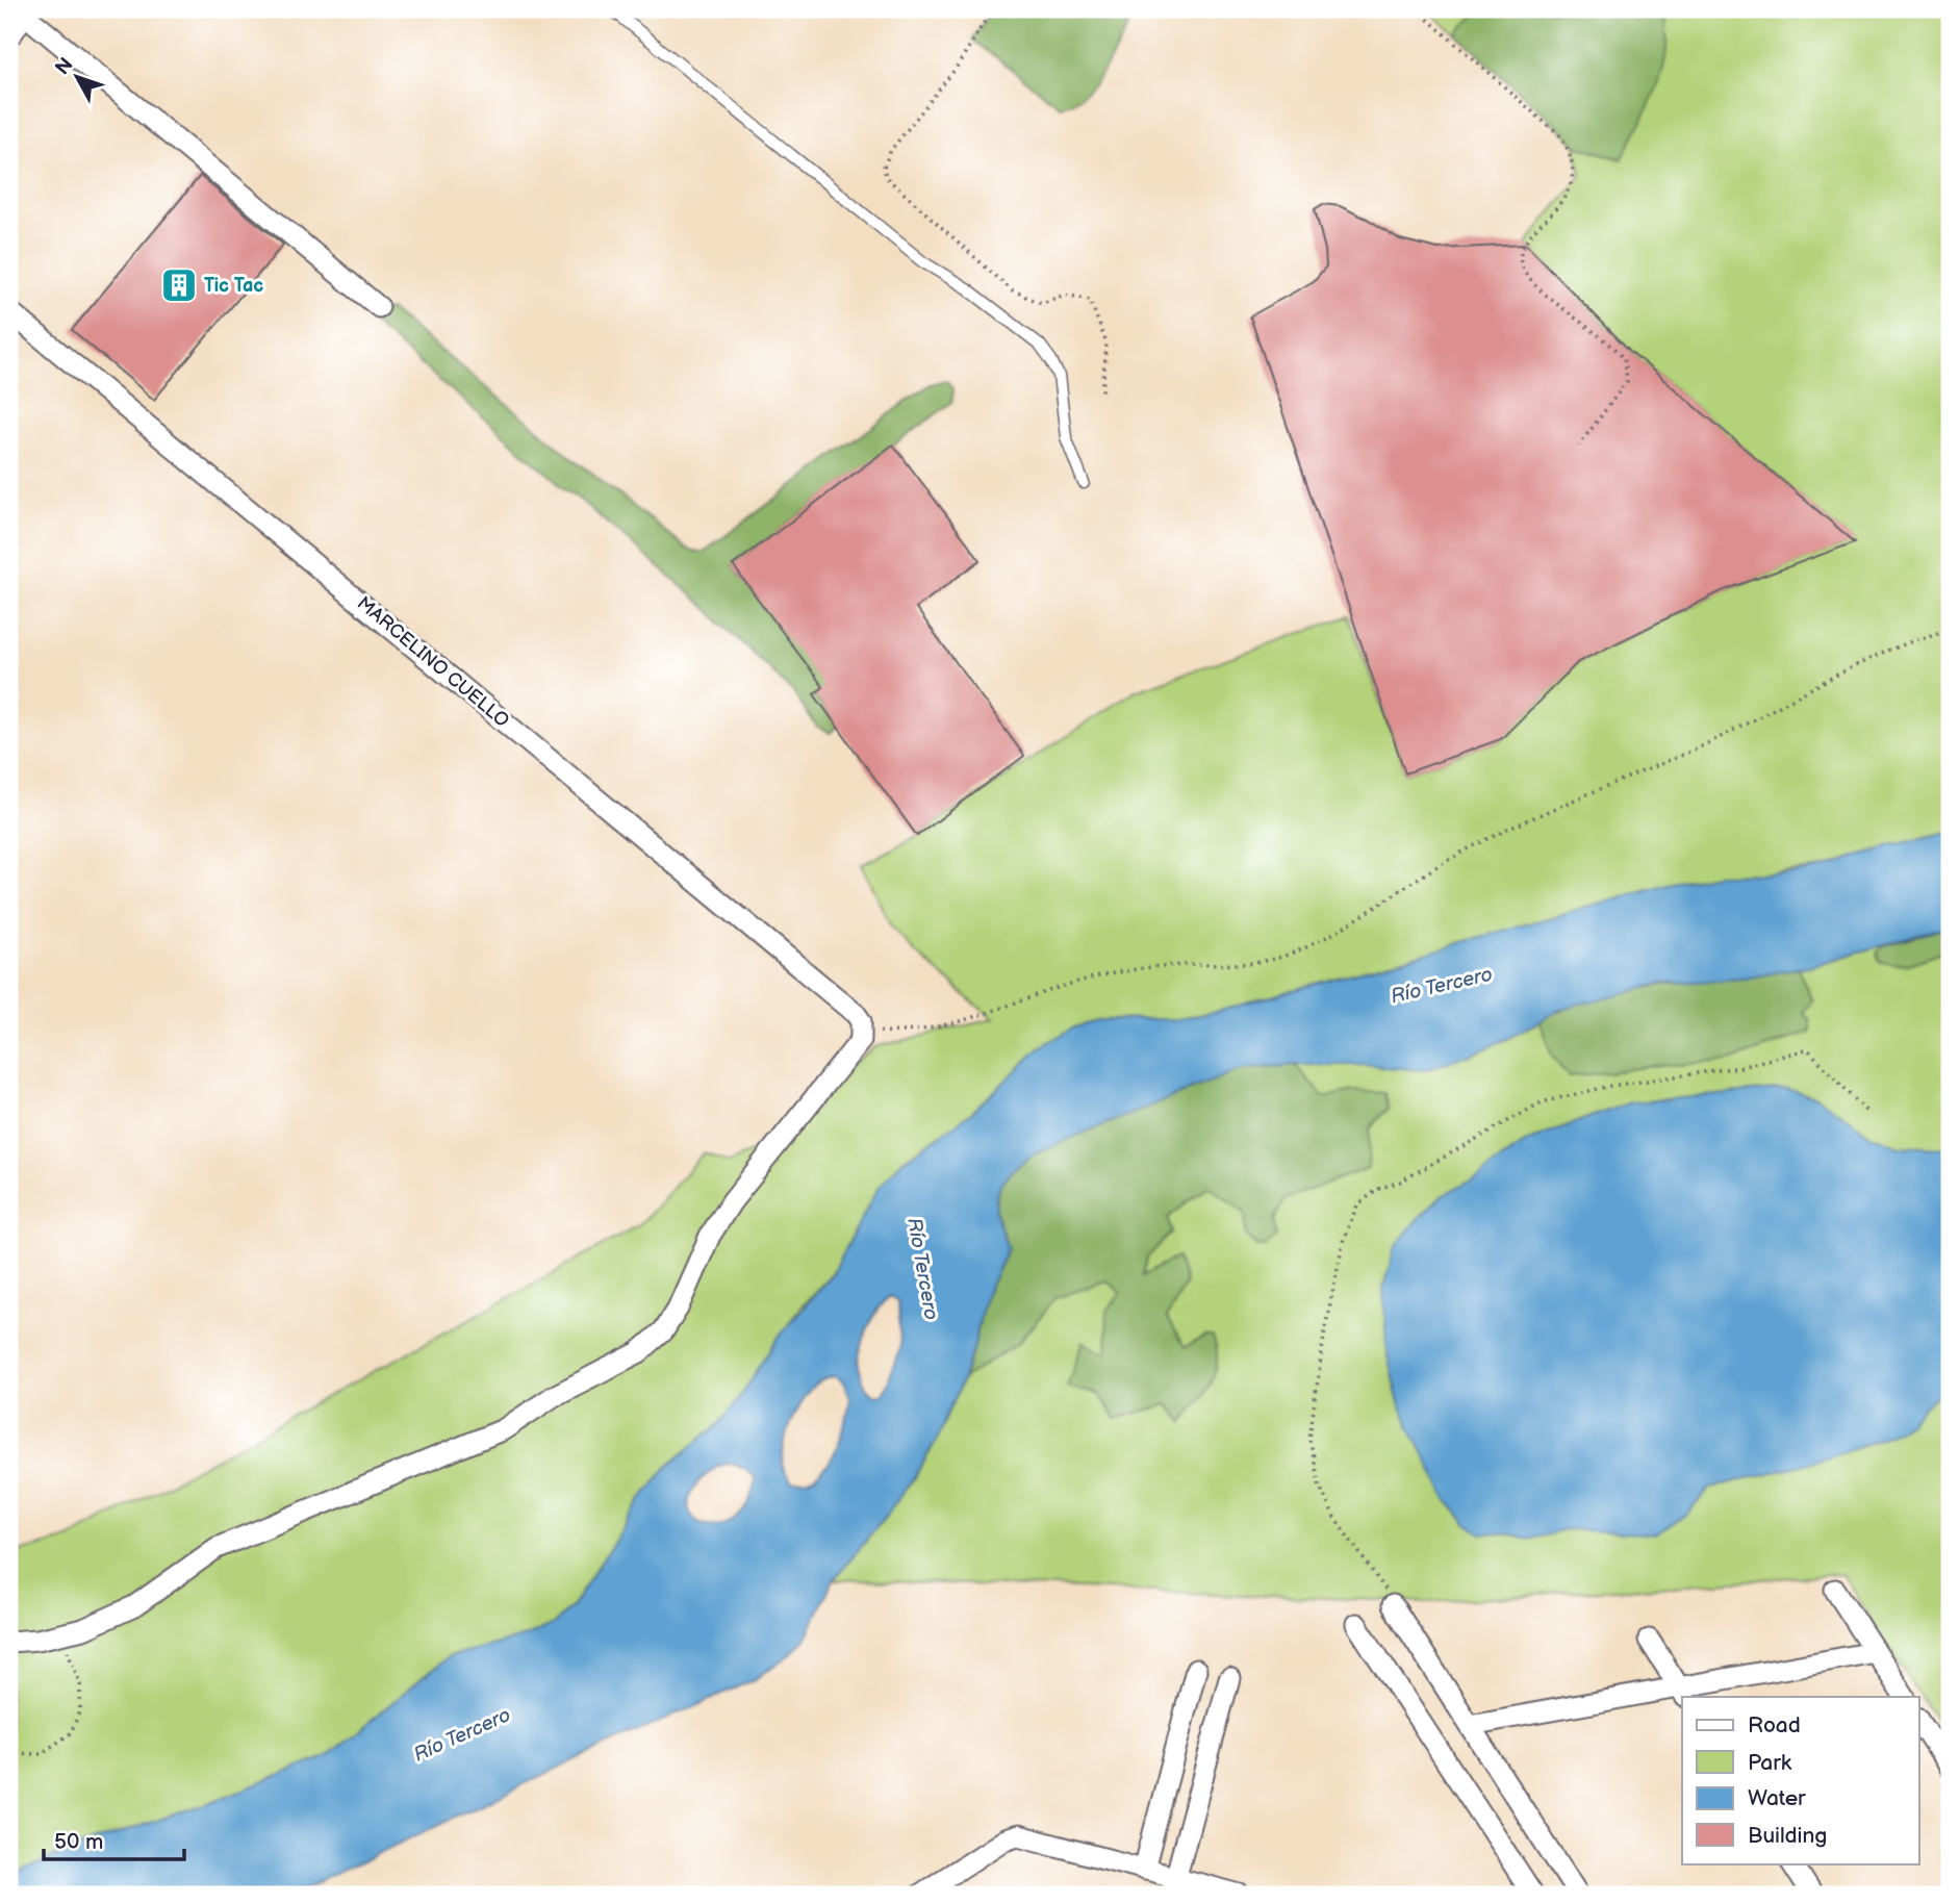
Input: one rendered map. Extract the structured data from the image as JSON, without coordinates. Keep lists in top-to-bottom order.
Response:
{
  "streets": {
    "street": ["MARCELINO CUELLO"]
  },
  "water": ["Río Tercero"],
  "places": {
    "building": ["Tic Tac"]
  },
  "legend": [
    "Road",
    "Park",
    "Water",
    "Building"
  ],
  "scale_bar": "50 m",
  "north": "top left"
}
